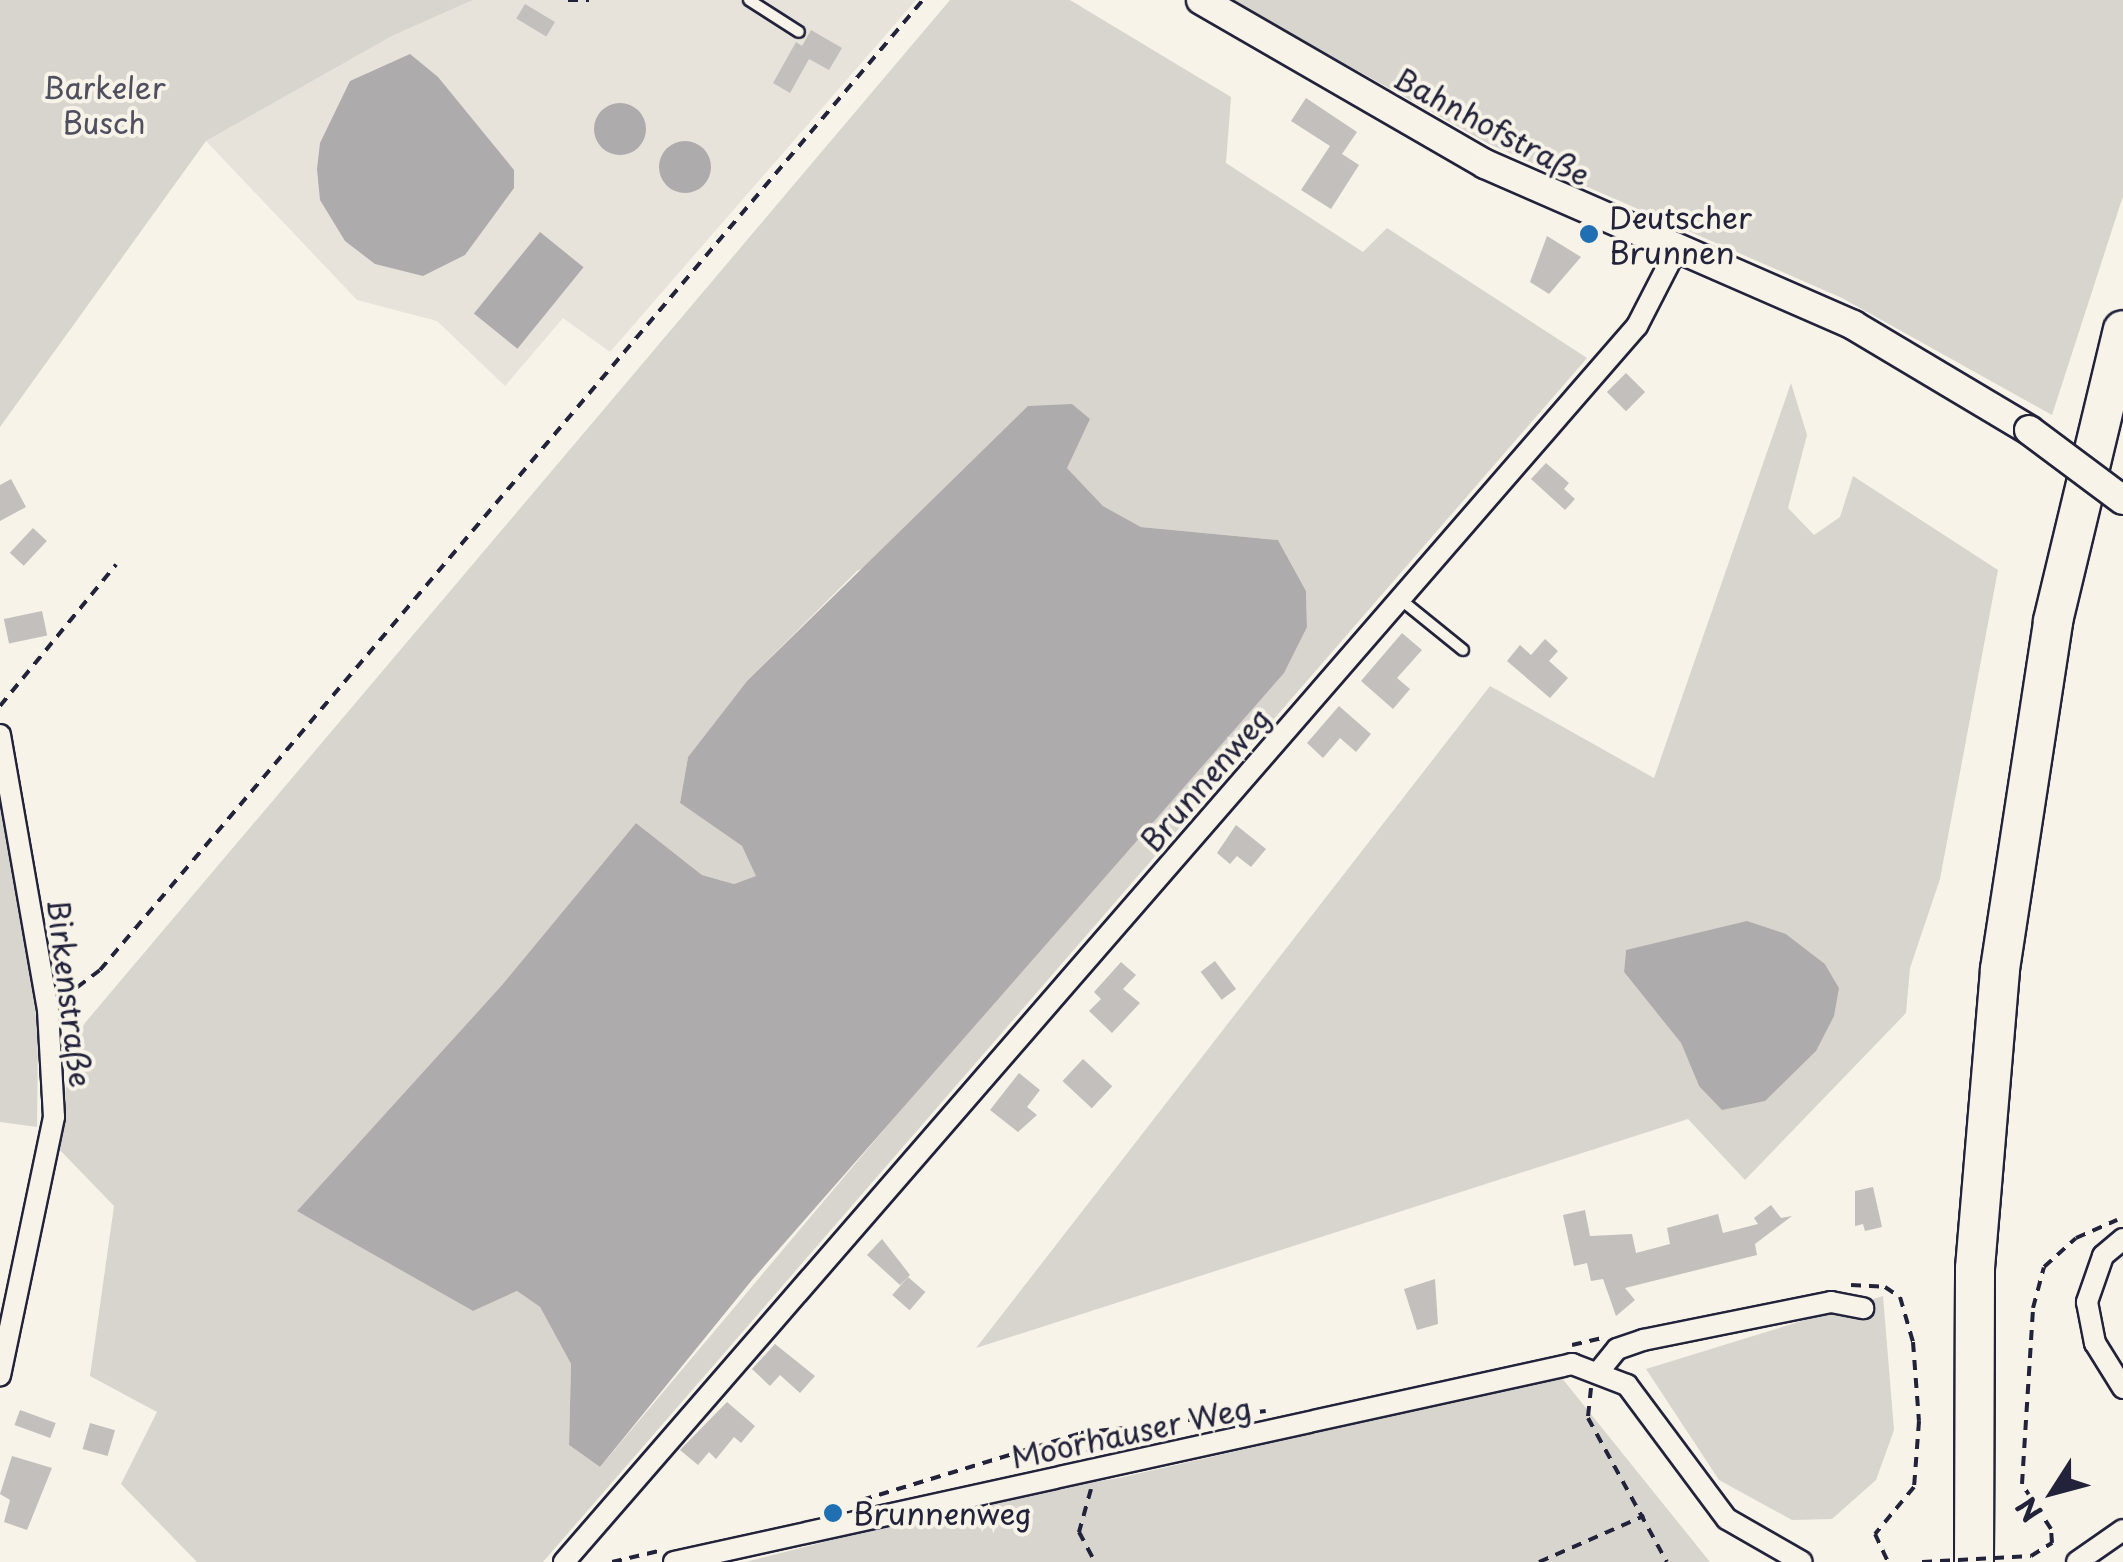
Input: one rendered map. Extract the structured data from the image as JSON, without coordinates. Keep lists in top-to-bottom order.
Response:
{
  "streets": {
    "street": [
      "Bahnhofstraße",
      "Brunnenweg",
      "Birkenstraße",
      "Moorhauser Weg"
    ]
  },
  "crossings": [
    ["Bahnhofstraße", "Brunnenweg"]
  ],
  "parks": ["Barkeler Busch"],
  "places": ["Deutscher Brunnen", "Brunnenweg"],
  "north": "bottom left"
}
